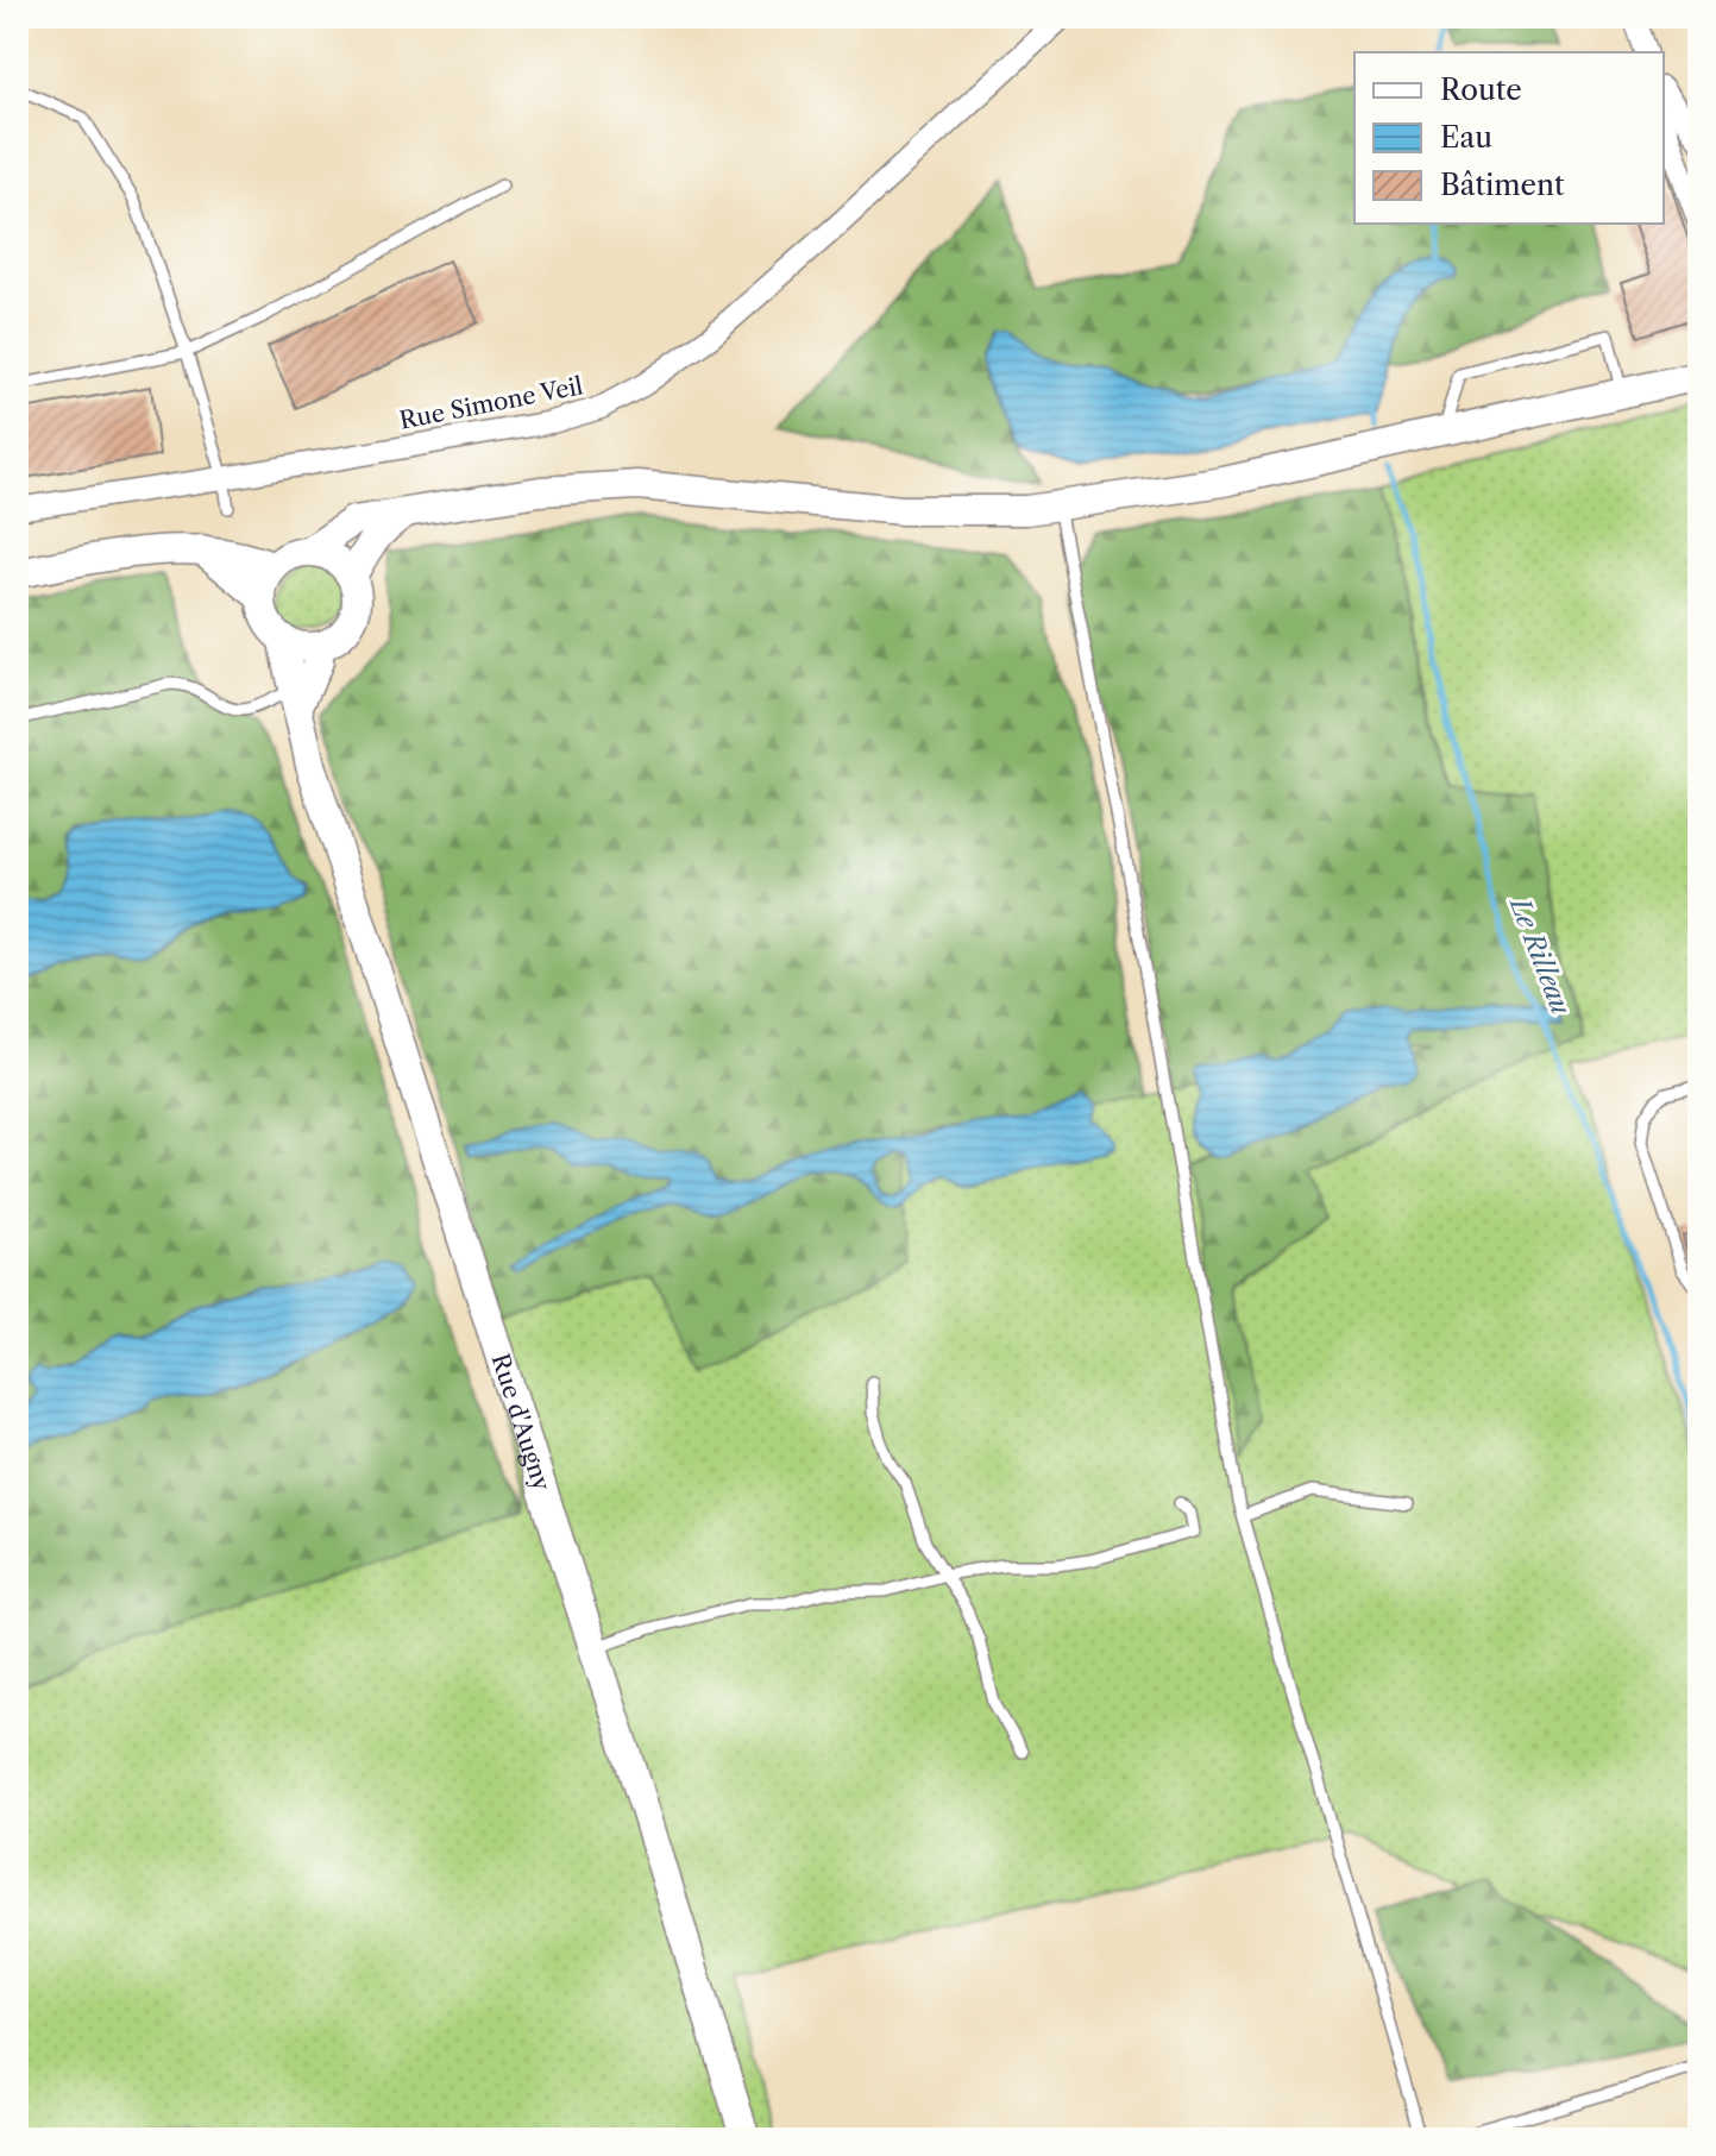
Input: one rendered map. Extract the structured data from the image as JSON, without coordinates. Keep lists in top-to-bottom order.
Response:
{
  "streets": {
    "main road": ["Rue d'Augny"],
    "street": ["Rue Simone Veil"]
  },
  "water": ["Le Rilleau"],
  "legend": ["Route", "Eau", "Bâtiment"]
}
